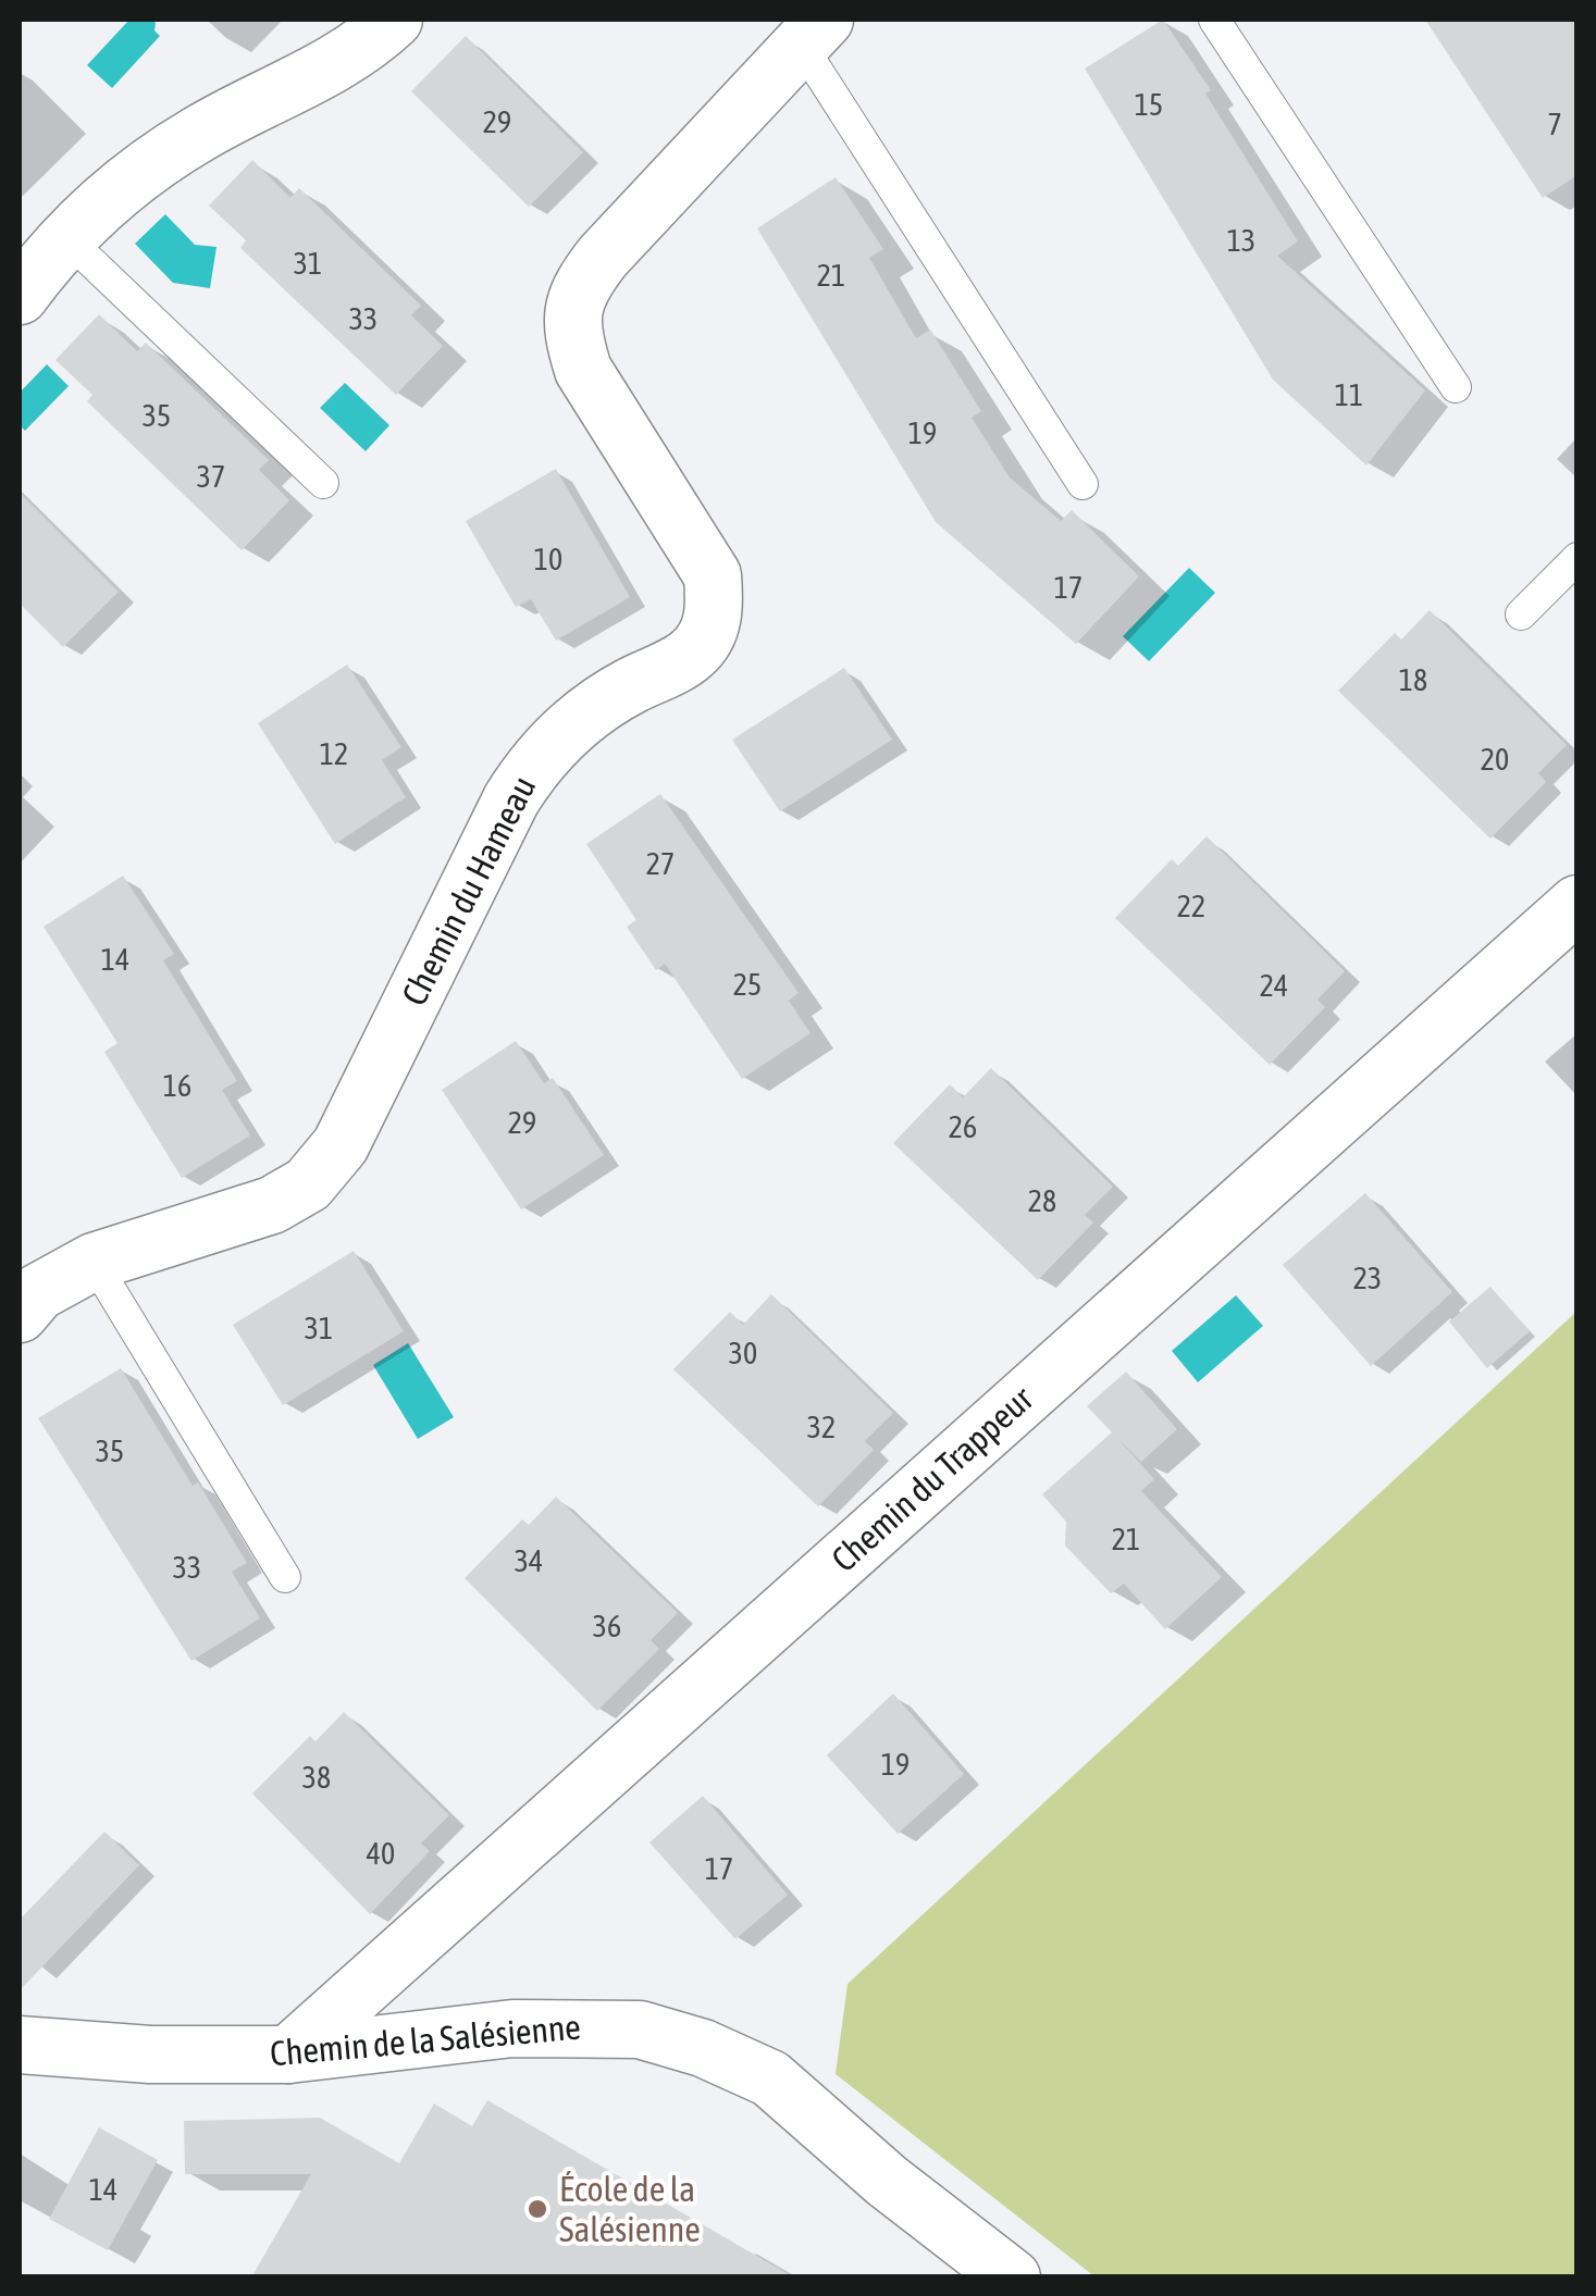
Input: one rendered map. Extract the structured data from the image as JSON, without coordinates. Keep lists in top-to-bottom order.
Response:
{
  "streets": {
    "street": ["Chemin du Hameau", "Chemin du Trappeur", "Chemin de la Salésienne"]
  },
  "crossings": [
    ["Chemin du Trappeur", "Chemin de la Salésienne"]
  ],
  "places": ["École de la Salésienne"],
  "house_numbers": [
    "15",
    "29",
    "7",
    "13",
    "31",
    "21",
    "33",
    "11",
    "35",
    "19",
    "37",
    "10",
    "17",
    "18",
    "12",
    "20",
    "27",
    "22",
    "14",
    "25",
    "24",
    "16",
    "29",
    "26",
    "28",
    "23",
    "31",
    "30",
    "32",
    "35",
    "21",
    "34",
    "33",
    "36",
    "19",
    "38",
    "40",
    "17",
    "14"
  ]
}
